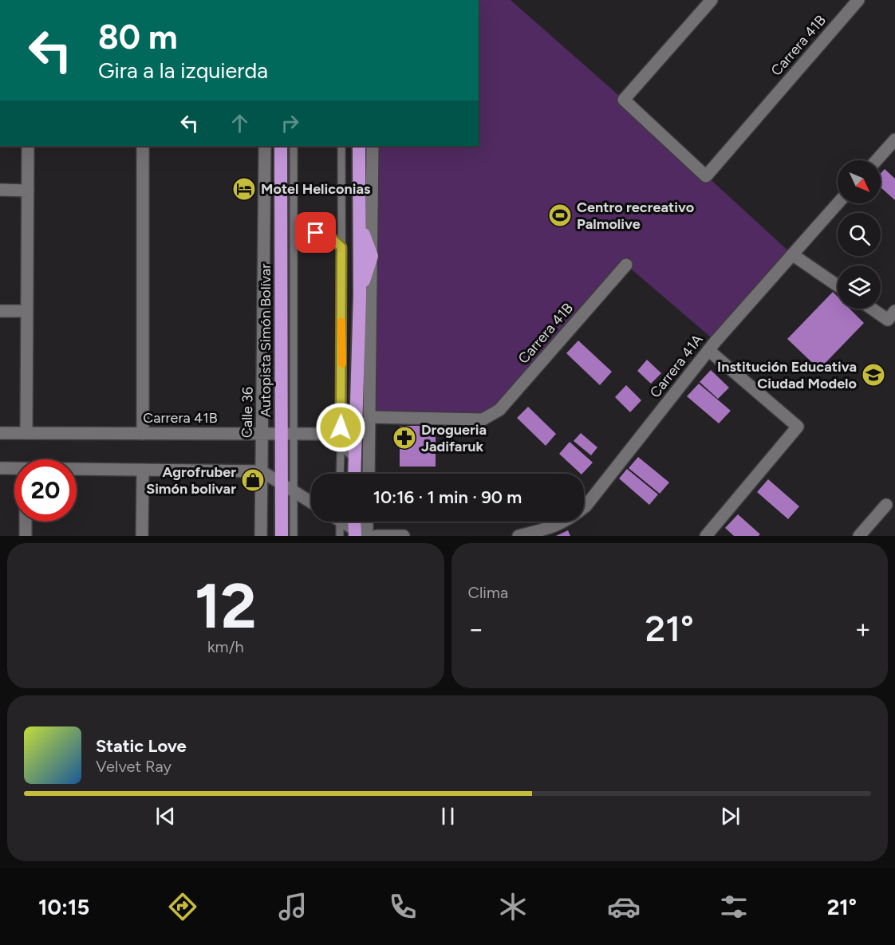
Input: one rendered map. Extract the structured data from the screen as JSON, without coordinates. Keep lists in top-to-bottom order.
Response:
{
  "streets": {
    "highway": ["Autopista Simón Bolívar"],
    "street": ["Carrera 41B", "Carrera 41A", "Calle 36"]
  },
  "crossings": [
    ["Carrera 41B", "Autopista Simón Bolívar"],
    ["Carrera 41B", "Calle 36"]
  ],
  "places": {
    "hotel": ["Motel Heliconias"],
    "sports": ["Centro recreativo Palmolive"],
    "school or university": ["Institución Educativa Ciudad Modelo"],
    "pharmacy": ["Drogueria Jadifaruk"],
    "shop": ["Agrofruber Simón bolivar"]
  },
  "north": "bottom right",
  "page": {
    "turn": ["80 m", "Gira a la izquierda"],
    "limit": "20",
    "trip": "10:16 · 1 min · 90 m",
    "tile": [
      ["12", "km/h"],
      "Clima"
    ],
    "heat": ["−", "21°", "+"],
    "song": ["Static Love", "Velvet Ray"],
    "tabs": ["10:15", "21°"]
  }
}
